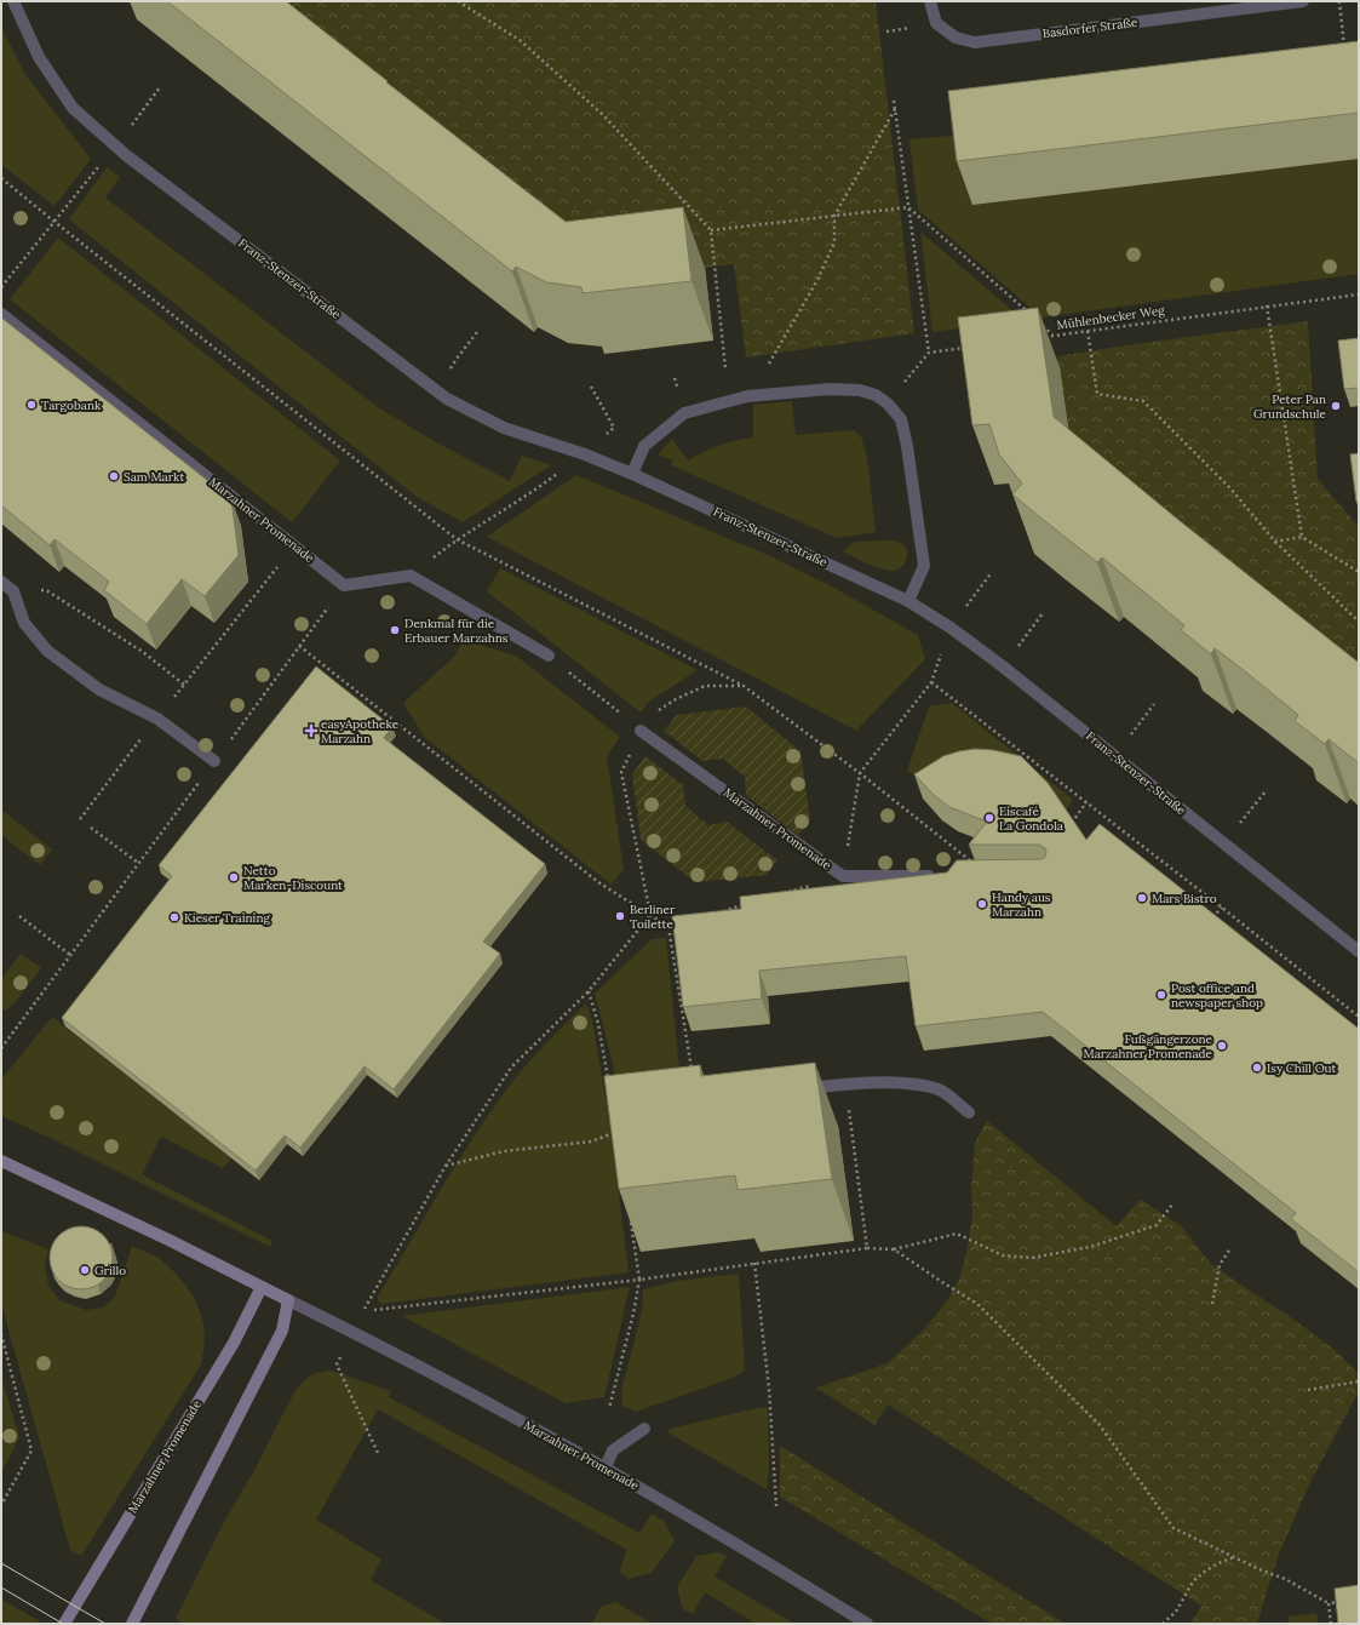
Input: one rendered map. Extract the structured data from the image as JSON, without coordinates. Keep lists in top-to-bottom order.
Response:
{
  "streets": {
    "street": ["Basdorfer Straße", "Franz-Stenzer-Straße", "Marzahner Promenade"],
    "path": ["Mühlenbecker Weg"]
  },
  "places": {
    "other": [
      "Targobank",
      "Peter Pan Grundschule",
      "Sam Markt",
      "Denkmal für die Erbauer Marzahns",
      "Eiscafé La Gondola",
      "Netto Marken-Discount",
      "Mars Bistro",
      "Handy aus Marzahn",
      "Berliner Toilette",
      "Kieser Training",
      "Post office and newspaper shop",
      "Fußgängerzone Marzahner Promenade",
      "Isy Chill Out",
      "Grillo"
    ],
    "health": ["easyApotheke Marzahn"]
  }
}
